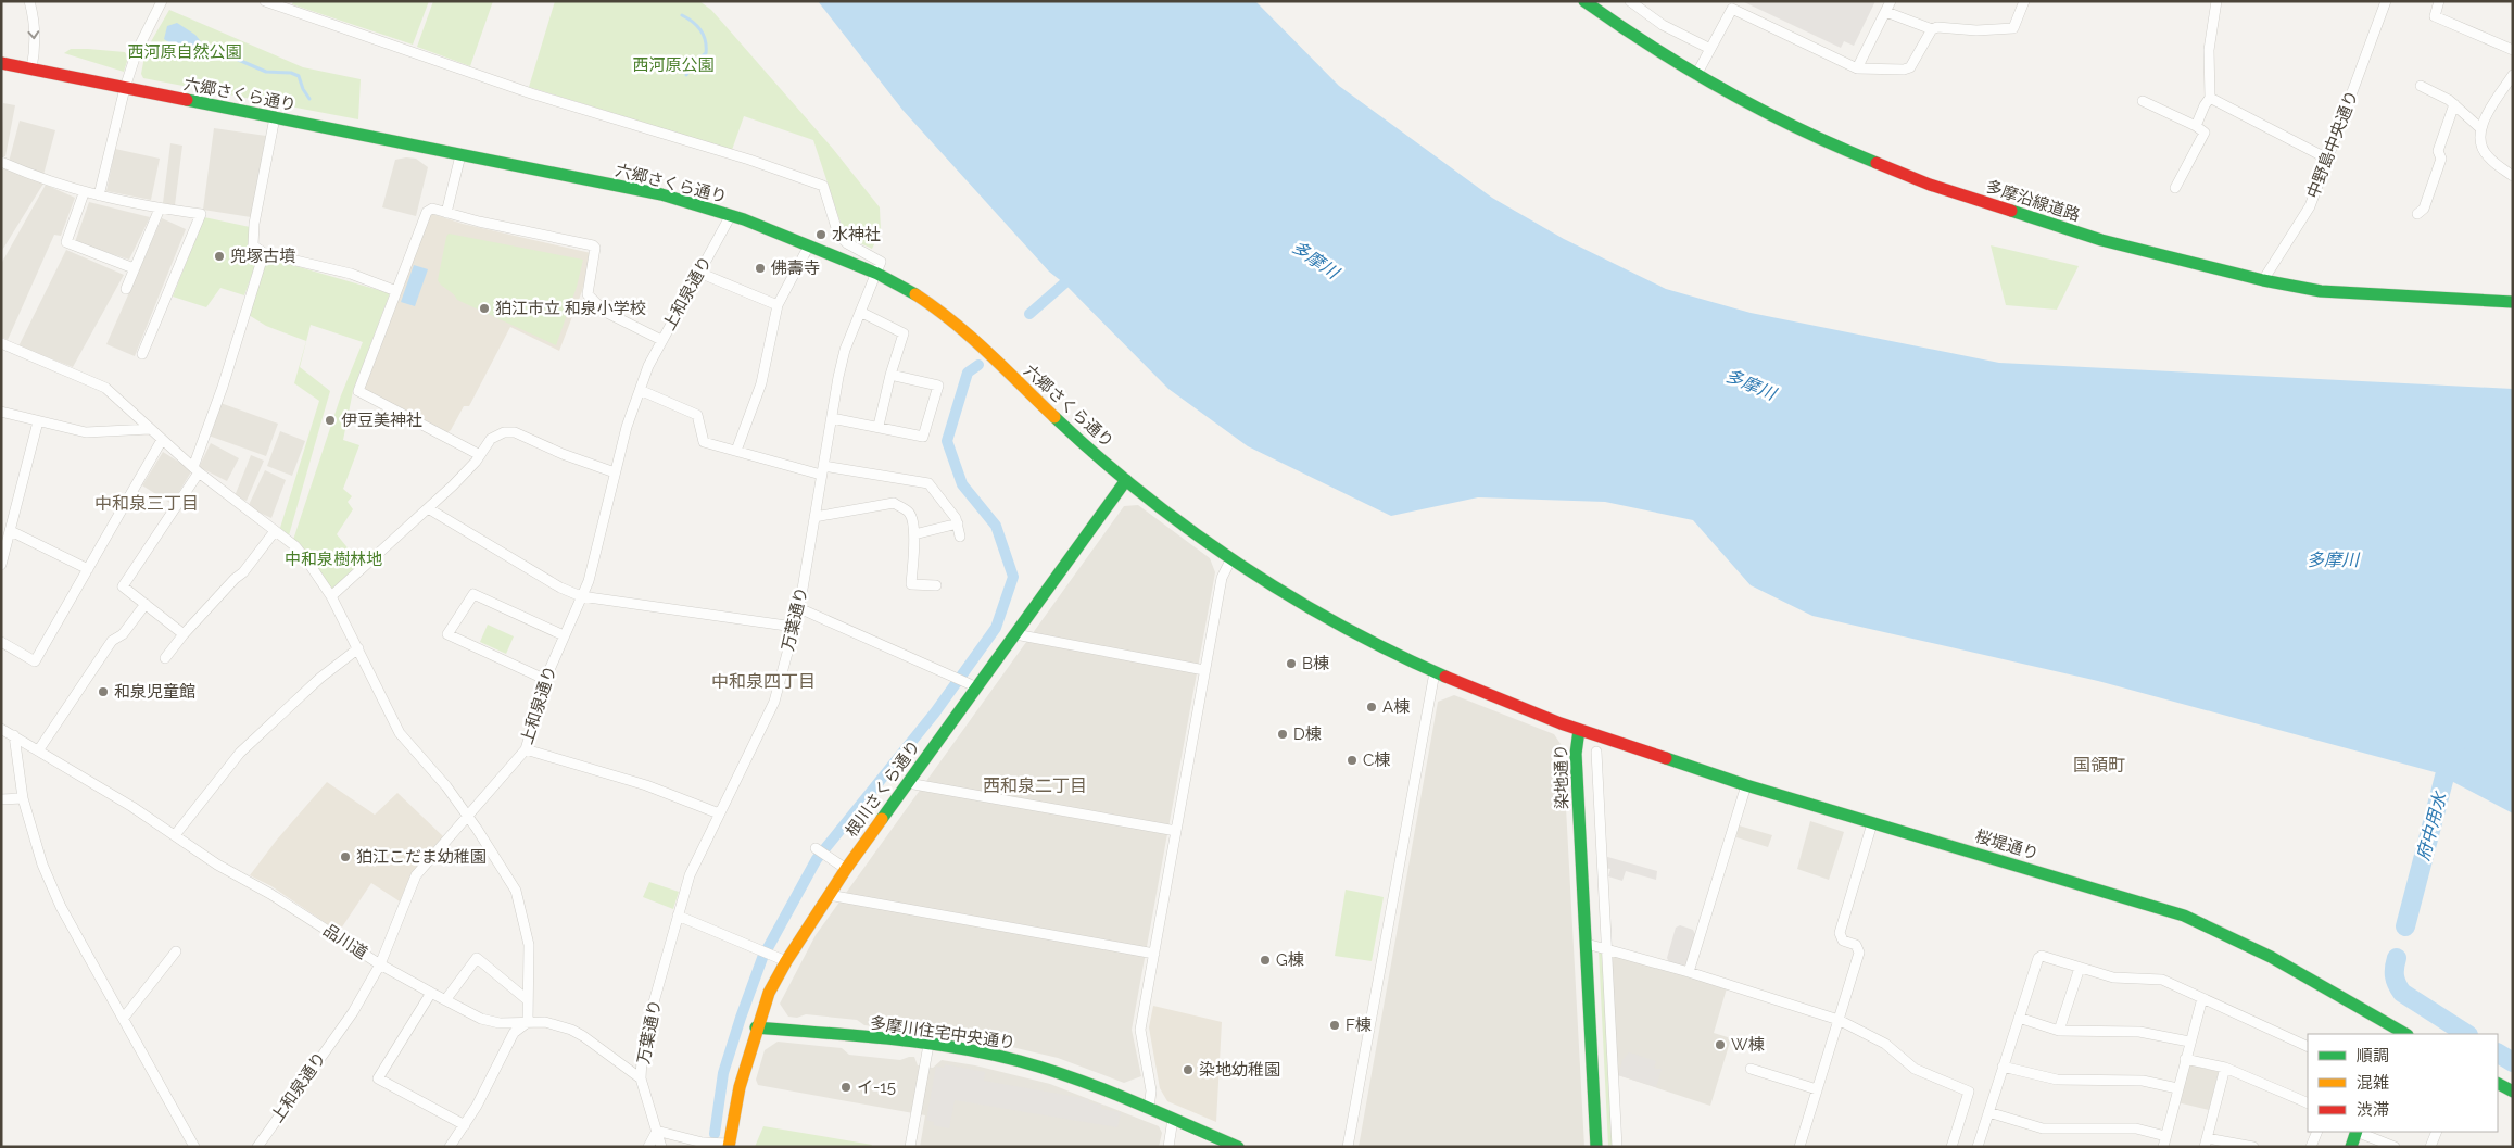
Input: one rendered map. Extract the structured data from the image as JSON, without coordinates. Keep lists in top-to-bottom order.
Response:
{
  "streets": {
    "street": [
      "六郷さくら通り",
      "中野島中央通り",
      "多摩沿線道路",
      "上和泉通り",
      "万葉通り",
      "染地通り",
      "根川さくら通り",
      "桜堤通り",
      "品川道",
      "多摩川住宅中央通り"
    ]
  },
  "crossings": [
    ["六郷さくら通り", "上和泉通り"],
    ["六郷さくら通り", "万葉通り"],
    ["六郷さくら通り", "染地通り"],
    ["六郷さくら通り", "根川さくら通り"],
    ["中野島中央通り", "多摩沿線道路"],
    ["上和泉通り", "品川道"],
    ["万葉通り", "品川道"],
    ["染地通り", "桜堤通り"],
    ["根川さくら通り", "多摩川住宅中央通り"]
  ],
  "districts": [
    "中和泉三丁目",
    "中和泉四丁目",
    "国領町",
    "西和泉二丁目"
  ],
  "water": ["多摩川", "府中用水"],
  "parks": ["西河原自然公園", "西河原公園", "中和泉樹林地"],
  "places": [
    "水神社",
    "兜塚古墳",
    "佛壽寺",
    "狛江市立 和泉小学校",
    "伊豆美神社",
    "B棟",
    "和泉児童館",
    "A棟",
    "D棟",
    "C棟",
    "狛江こだま幼稚園",
    "G棟",
    "F棟",
    "W棟",
    "染地幼稚園",
    "イ-15"
  ],
  "legend": ["順調", "混雑", "渋滞"]
}
